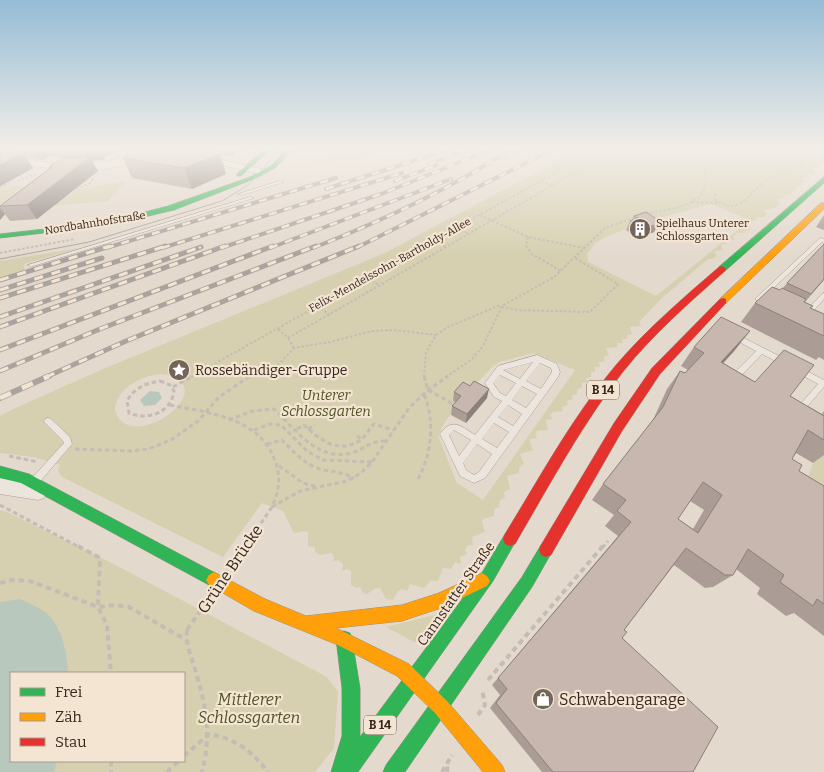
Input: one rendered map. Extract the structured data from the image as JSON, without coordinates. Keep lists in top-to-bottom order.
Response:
{
  "streets": {
    "main road": ["Nordbahnhofstraße", "B 14", "Cannstatter Straße"],
    "path": ["Felix-Mendelssohn-Bartholdy-Allee", "Grüne Brücke"]
  },
  "crossings": [
    ["B 14", "Cannstatter Straße"]
  ],
  "parks": ["Unterer Schlossgarten", "Mittlerer Schlossgarten"],
  "places": {
    "building": ["Spielhaus Unterer Schlossgarten"],
    "place": ["Rossebändiger-Gruppe"],
    "shop": ["Schwabengarage"]
  },
  "legend": ["Frei", "Zäh", "Stau"]
}
